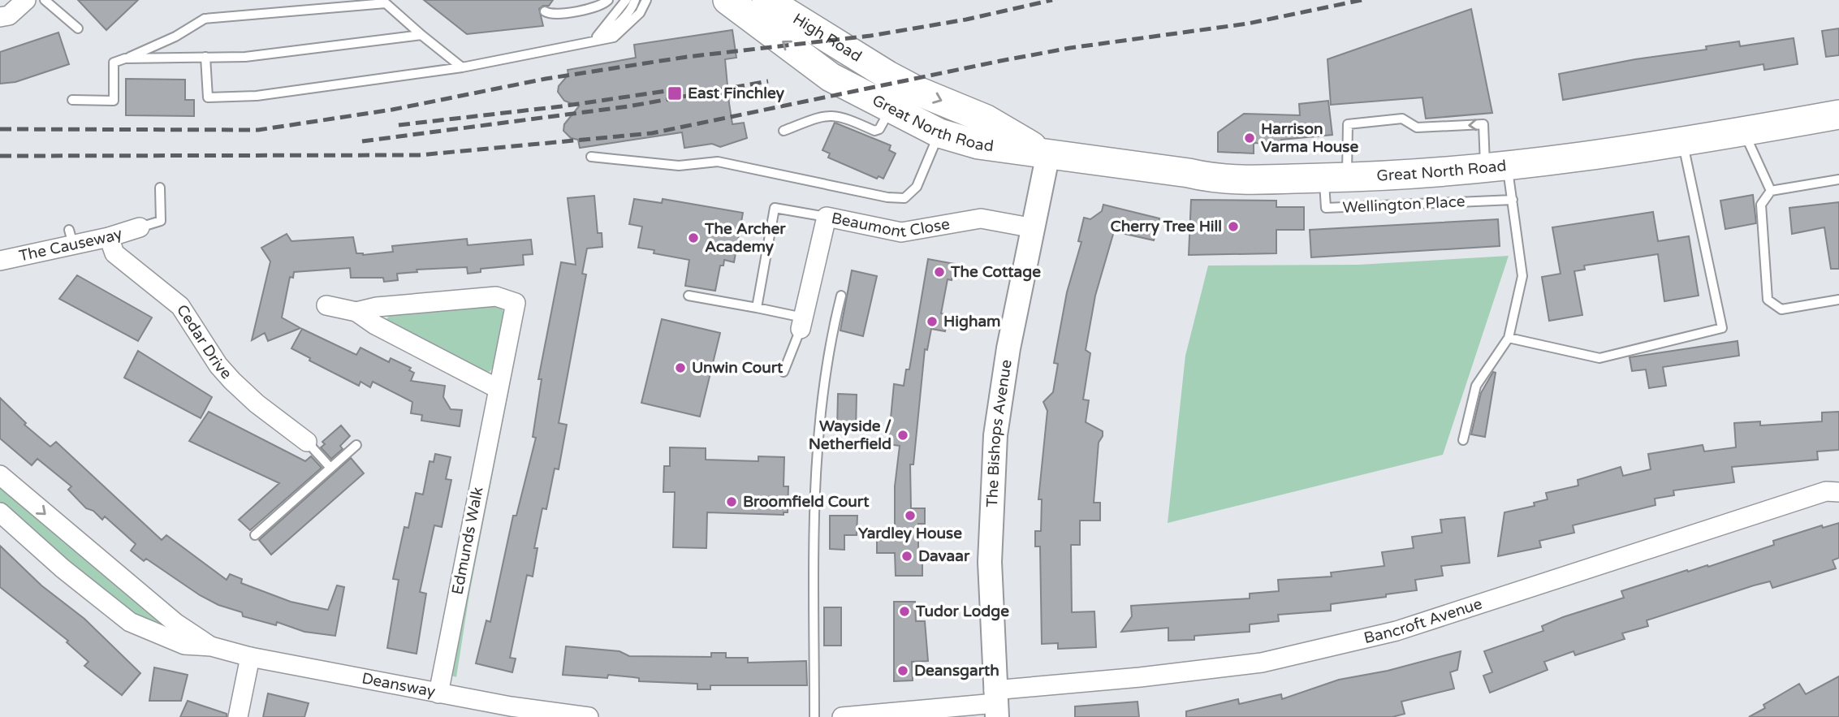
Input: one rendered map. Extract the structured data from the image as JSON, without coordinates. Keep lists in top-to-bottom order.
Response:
{
  "streets": {
    "main road": ["High Road", "Great North Road"],
    "street": [
      "Beaumont Close",
      "The Causeway",
      "Cedar Drive",
      "The Bishops Avenue",
      "Edmunds Walk",
      "Bancroft Avenue",
      "Deansway"
    ],
    "lane": ["Wellington Place"]
  },
  "crossings": [
    ["High Road", "Great North Road"],
    ["Great North Road", "Wellington Place"],
    ["Great North Road", "The Bishops Avenue"],
    ["Beaumont Close", "The Bishops Avenue"],
    ["The Causeway", "Cedar Drive"],
    ["The Bishops Avenue", "Bancroft Avenue"],
    ["Edmunds Walk", "Deansway"]
  ],
  "places": {
    "transit": ["East Finchley"],
    "other": [
      "Harrison Varma House",
      "Cherry Tree Hill",
      "The Archer Academy",
      "The Cottage",
      "Higham",
      "Unwin Court",
      "Wayside / Netherfield",
      "Broomfield Court",
      "Yardley House",
      "Davaar",
      "Tudor Lodge",
      "Deansgarth"
    ]
  }
}
